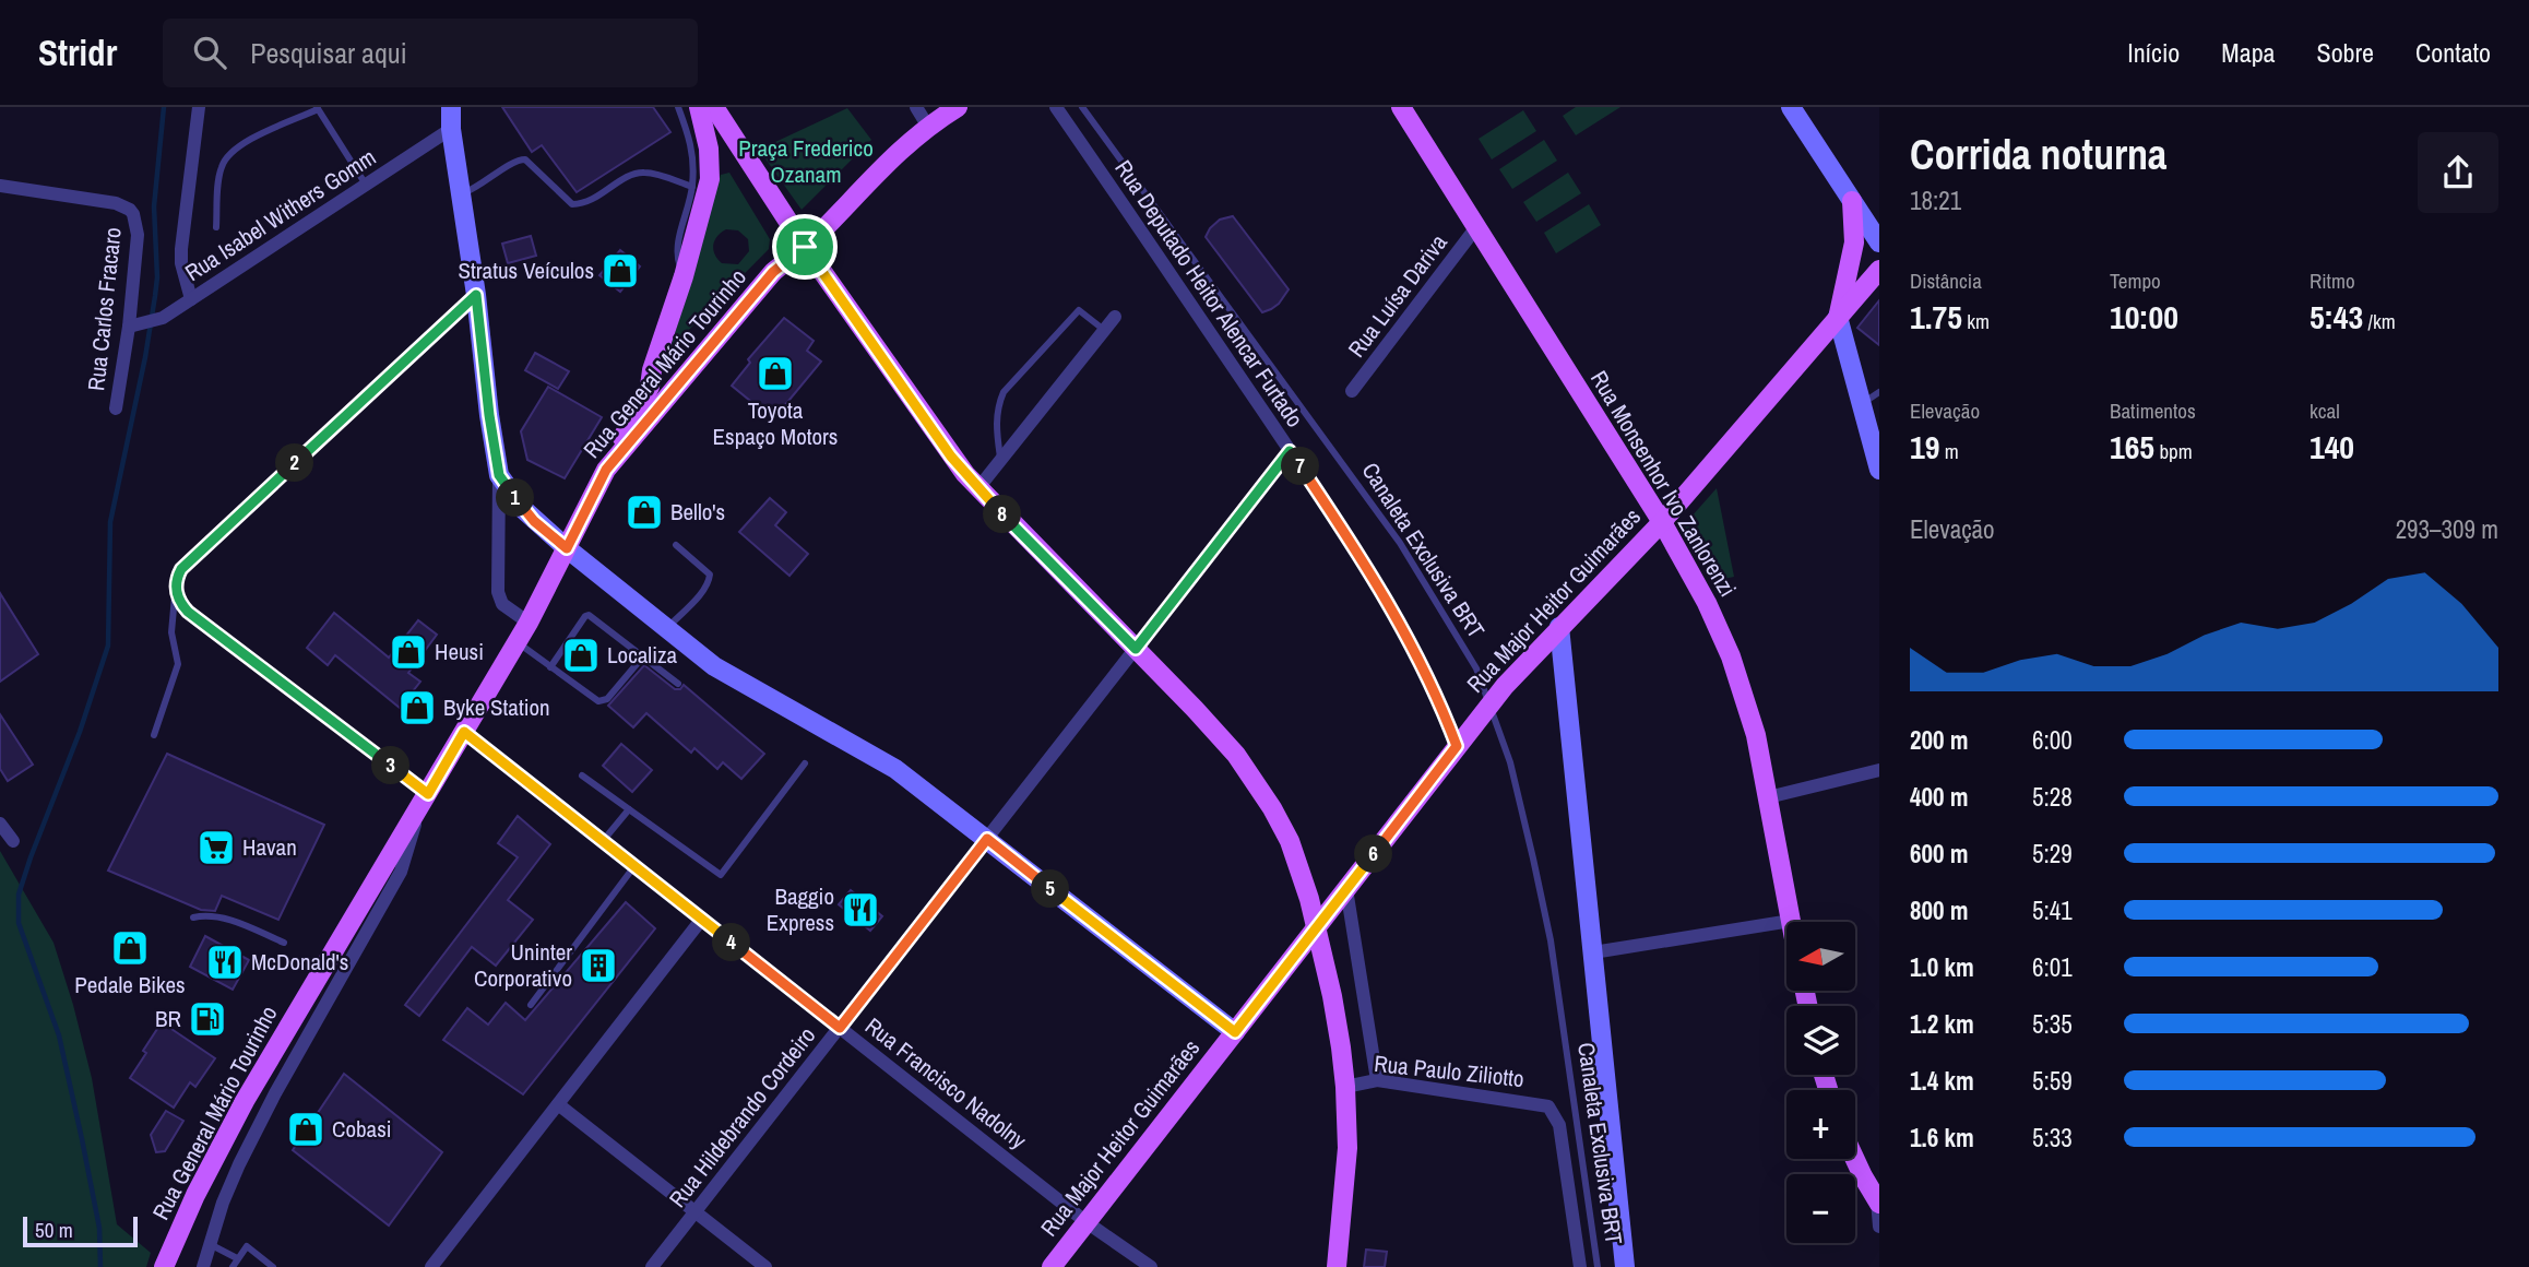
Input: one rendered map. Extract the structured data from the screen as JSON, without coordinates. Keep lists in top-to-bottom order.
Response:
{
  "streets": {
    "main road": ["Rua General Mário Tourinho", "Rua Monsenhor Ivo Zanlorenzi", "Rua Major Heitor Guimarães"],
    "street": [
      "Rua Isabel Withers Gomm",
      "Rua Deputado Heitor Alencar Furtado",
      "Rua Luísa Dariva",
      "Rua Carlos Fracaro",
      "Rua Paulo Ziliotto",
      "Rua Francisco Nadolny",
      "Rua Hildebrando Cordeiro"
    ],
    "lane": ["Canaleta Exclusiva BRT"]
  },
  "crossings": [
    ["Rua Isabel Withers Gomm", "Rua Carlos Fracaro"],
    ["Rua Deputado Heitor Alencar Furtado", "Rua Major Heitor Guimarães"],
    ["Rua Deputado Heitor Alencar Furtado", "Rua Hildebrando Cordeiro"],
    ["Rua Luísa Dariva", "Rua Monsenhor Ivo Zanlorenzi"],
    ["Rua General Mário Tourinho", "Rua Francisco Nadolny"],
    ["Rua Monsenhor Ivo Zanlorenzi", "Rua Major Heitor Guimarães"],
    ["Rua Major Heitor Guimarães", "Rua Francisco Nadolny"],
    ["Rua Francisco Nadolny", "Rua Hildebrando Cordeiro"]
  ],
  "parks": ["Praça Frederico Ozanam"],
  "places": {
    "shop": [
      "Stratus Veículos",
      "Toyota Espaço Motors",
      "Bello's",
      "Heusi",
      "Localiza",
      "Byke Station",
      "Pedale Bikes",
      "Cobasi"
    ],
    "supermarket": ["Havan"],
    "restaurant": ["Baggio Express", "McDonald's"],
    "building": ["Uninter Corporativo"],
    "fuel station": ["BR"]
  },
  "scale_bar": "50 m",
  "north": "left",
  "page": {
    "header": "Stridr",
    "search": "Pesquisar aqui",
    "nav": [
      "Início",
      "Mapa",
      "Sobre",
      "Contato"
    ],
    "heading": ["Corrida noturna", "18:21"],
    "stats": [
      ["Distância", "1.75 km"],
      ["Tempo", "10:00"],
      ["Ritmo", "5:43 /km"],
      ["Elevação", "19 m"],
      ["Batimentos", "165 bpm"],
      ["kcal", "140"]
    ],
    "pins": [
      "2",
      "7",
      "1",
      "8",
      "3",
      "6",
      "5",
      "4"
    ],
    "chart": ["Elevação", "293–309 m"],
    "list": [
      {
        "name": "200 m",
        "note": "6:00"
      },
      {
        "name": "400 m",
        "note": "5:28"
      },
      {
        "name": "600 m",
        "note": "5:29"
      },
      {
        "name": "800 m",
        "note": "5:41"
      },
      {
        "name": "1.0 km",
        "note": "6:01"
      },
      {
        "name": "1.2 km",
        "note": "5:35"
      },
      {
        "name": "1.4 km",
        "note": "5:59"
      },
      {
        "name": "1.6 km",
        "note": "5:33"
      }
    ],
    "map_buttons": ["+", "−"],
    "scale": "50 m"
  }
}
